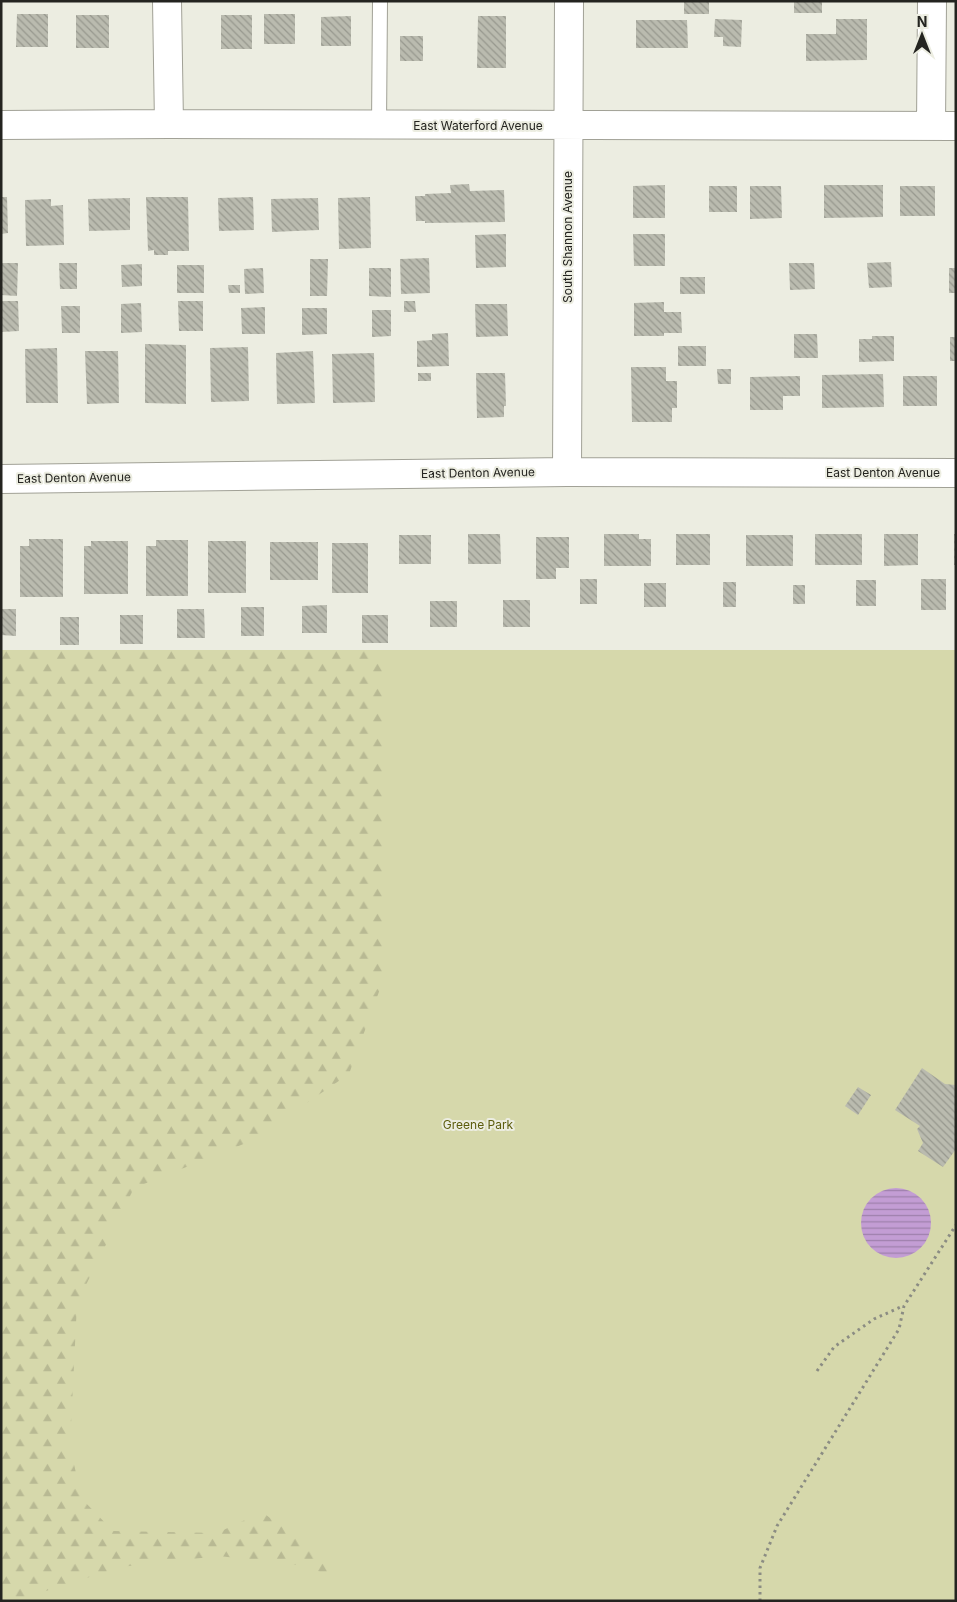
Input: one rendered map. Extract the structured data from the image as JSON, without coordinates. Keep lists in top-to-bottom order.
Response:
{
  "streets": {
    "street": ["East Waterford Avenue", "South Shannon Avenue", "East Denton Avenue"]
  },
  "crossings": [
    ["East Waterford Avenue", "South Shannon Avenue"],
    ["South Shannon Avenue", "East Denton Avenue"]
  ],
  "parks": ["Greene Park"],
  "north": "top"
}
